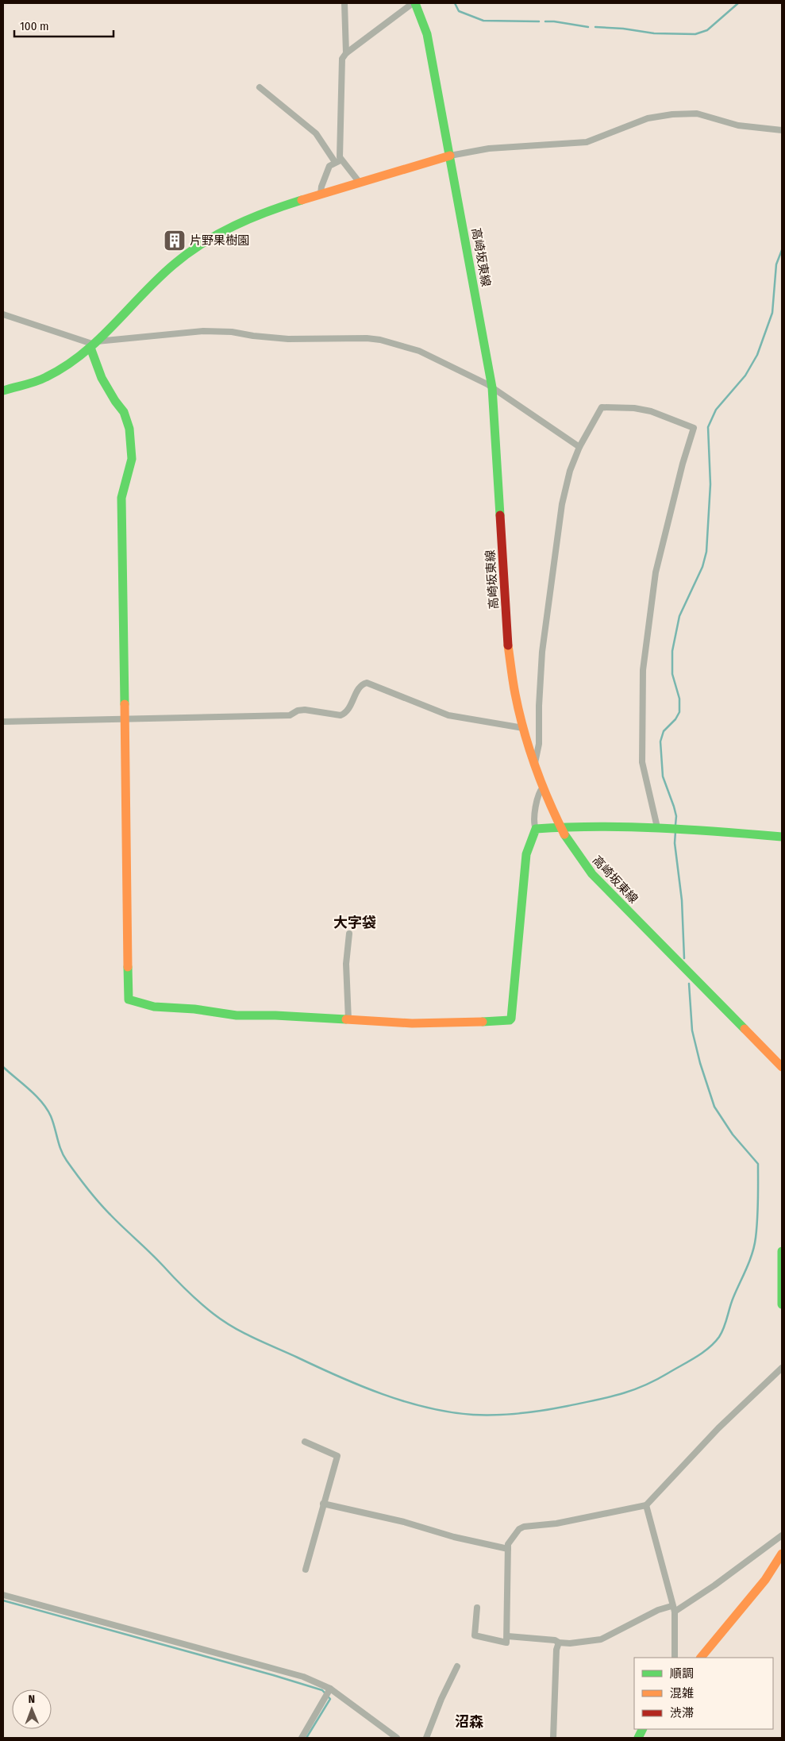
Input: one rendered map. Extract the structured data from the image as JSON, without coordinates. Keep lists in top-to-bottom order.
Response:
{
  "streets": {
    "street": ["高崎坂東線"]
  },
  "districts": ["大字袋", "沼森"],
  "places": {
    "building": ["片野果樹園"]
  },
  "legend": ["順調", "混雑", "渋滞"],
  "scale_bar": "100 m",
  "north": "top"
}
